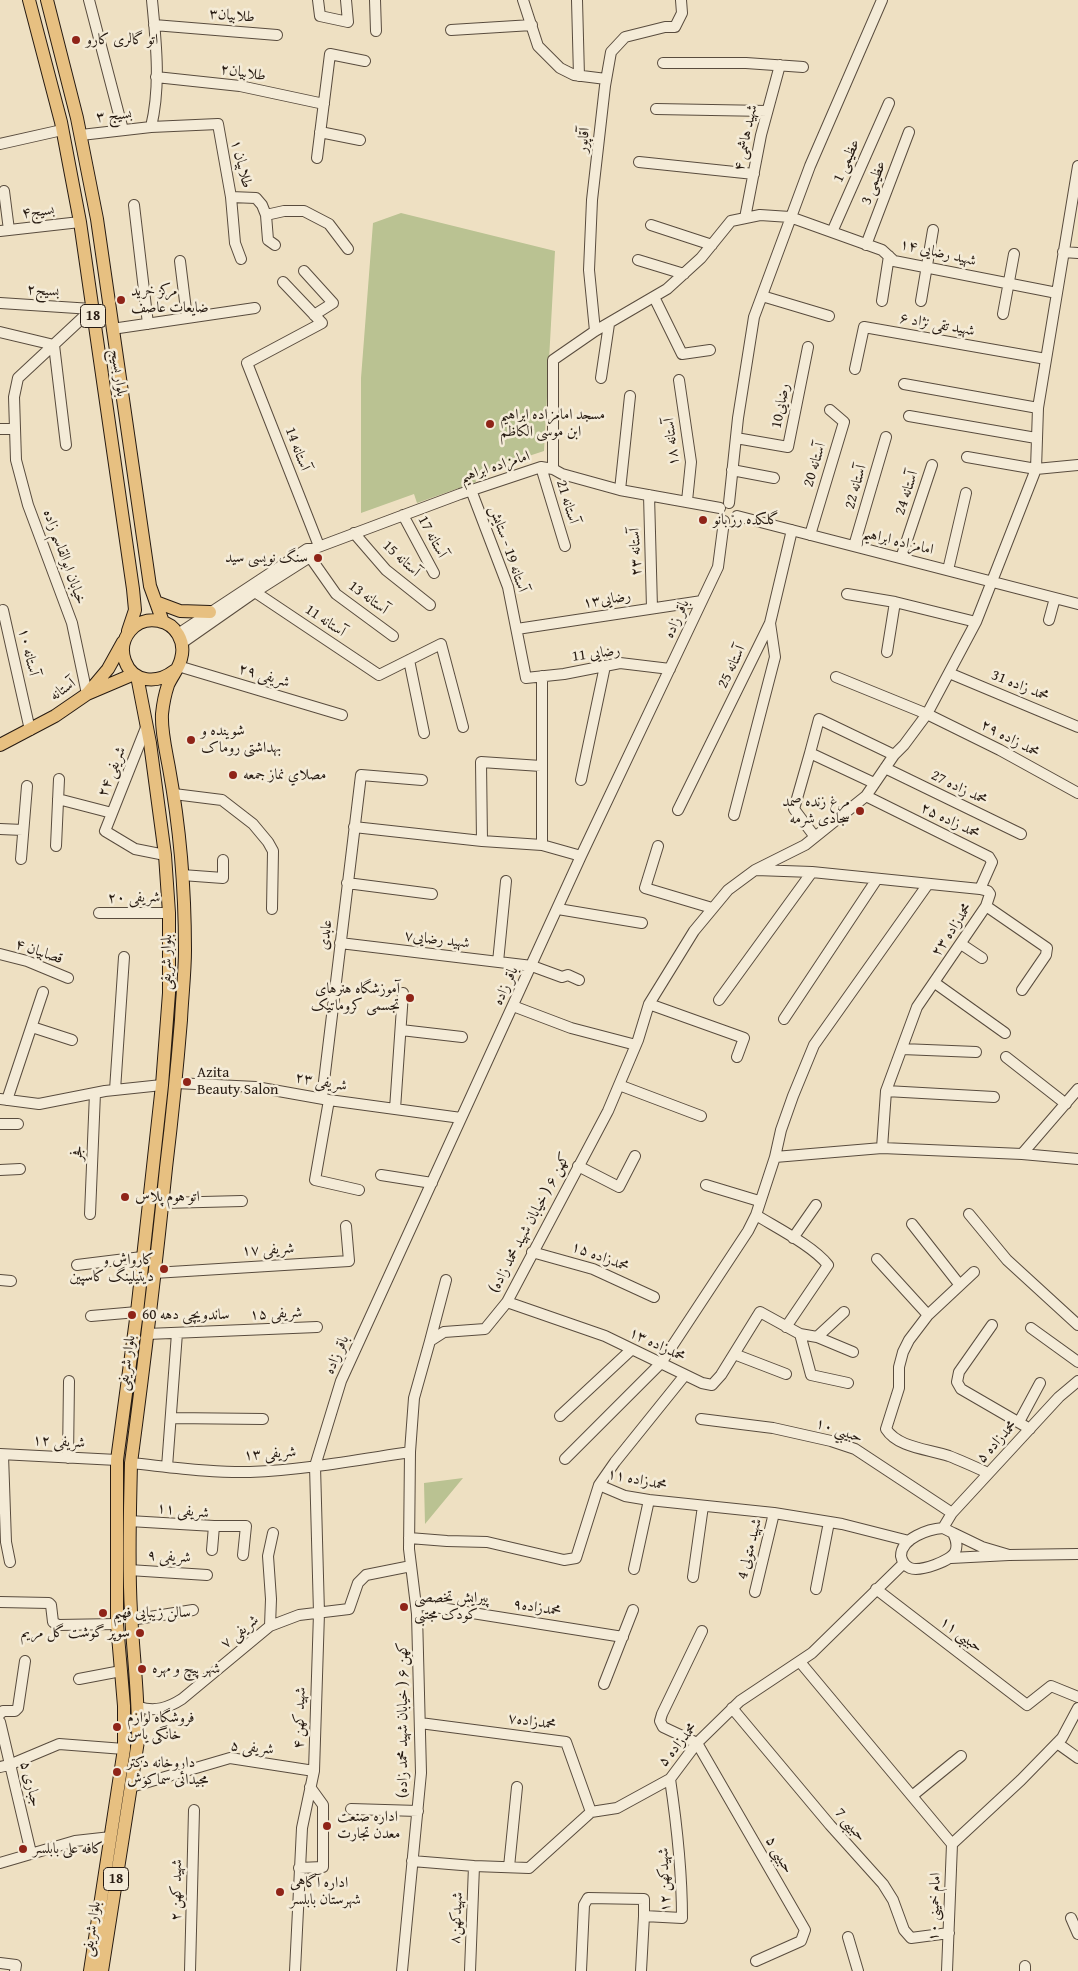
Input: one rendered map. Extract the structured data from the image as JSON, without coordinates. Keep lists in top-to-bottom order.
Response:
{
  "streets": {
    "main road": [
      "18",
      "بلوار بسیج",
      "آستانه",
      "بلوار شریفی"
    ],
    "street": [
      "طلابیان۳",
      "طلابیان۲",
      "بسیج ۳",
      "شهید هاشمی ۴",
      "آقاپور",
      "عظیمی 1",
      "طلابیان ۱",
      "عظیمی 3",
      "بسیج۴",
      "شهید رضایی ۱۴",
      "بسیج۲",
      "شهید تقی نژاد ۶",
      "رضایی10",
      "آستانه ۱۸",
      "آستانه 14",
      "آستانه 20",
      "امامزاده ابراهیم",
      "آستانه 22",
      "آستانه 24",
      "آستانه 21",
      "آستانه 17",
      "آستانه 19 - ستایش",
      "آستانه ۲۳",
      "خیابان ابوالقاسم زاده",
      "آستانه 15",
      "آستانه 13",
      "رضایی۱۳",
      "باقر زاده",
      "آستانه 11",
      "آستانه ۱۰",
      "رضایی 11",
      "آستانه 25",
      "شریفی ۲۹",
      "محمد زاده 31",
      "محمد زاده ۲۹",
      "شریفی ۲۴",
      "محمد زاده 27",
      "محمد زاده ۲۵",
      "شریفی ۲۰",
      "محمدزاده ۲۳",
      "عابدی",
      "شهید رضایی۷",
      "قصابیان ۴",
      "شریفی ۲۳",
      "فجر",
      "کهن ۶ ( خیابان شهید محمد زاده)",
      "شریفی ۱۷",
      "محمدزاده ۱۵",
      "شریفی ۱۵",
      "محمدزاده ۱۳",
      "حبيبي ١٠",
      "شریفی ۱۲",
      "محمدزاده ۵",
      "شریفی ۱۳",
      "محمدزاده ۱۱",
      "شریفی ۱۱",
      "شهید متولی 4",
      "شریفی ۹",
      "محمدزاده۹",
      "شریفی ۷",
      "حبیبی ۱۱",
      "شهید کهن ۴",
      "محمدزاده۷",
      "شریفی ۵",
      "جباری ۵",
      "حبیبی 7",
      "حبیبی ۵",
      "شهیدکهن ۱۲",
      "شهید کهن ۲",
      "امام خمینی ۱۰",
      "شهیدکهن۸"
    ]
  },
  "crossings": [
    ["بسیج ۳", "طلابیان ۱"],
    ["بسیج ۳", "بلوار بسیج"],
    ["شهید هاشمی ۴", "شهید رضایی ۱۴"],
    ["عظیمی 1", "شهید رضایی ۱۴"],
    ["عظیمی 3", "شهید رضایی ۱۴"],
    ["بسیج۴", "بلوار بسیج"],
    ["بسیج۲", "بلوار بسیج"],
    ["18", "بلوار بسیج"],
    ["18", "امامزاده ابراهیم"],
    ["18", "شریفی ۲۹"],
    ["18", "آستانه"],
    ["18", "بلوار شریفی"],
    ["بلوار بسیج", "امامزاده ابراهیم"],
    ["بلوار بسیج", "شریفی ۲۹"],
    ["بلوار بسیج", "آستانه"],
    ["بلوار بسیج", "بلوار شریفی"],
    ["آستانه ۱۸", "امامزاده ابراهیم"],
    ["آستانه 14", "امامزاده ابراهیم"],
    ["آستانه 14", "آستانه 13"],
    ["آستانه 20", "امامزاده ابراهیم"],
    ["امامزاده ابراهیم", "آستانه 22"],
    ["امامزاده ابراهیم", "آستانه 24"],
    ["امامزاده ابراهیم", "آستانه 21"],
    ["امامزاده ابراهیم", "آستانه 17"],
    ["امامزاده ابراهیم", "آستانه 19 - ستایش"],
    ["امامزاده ابراهیم", "آستانه ۲۳"],
    ["امامزاده ابراهیم", "آستانه 15"],
    ["امامزاده ابراهیم", "آستانه 13"],
    ["امامزاده ابراهیم", "باقر زاده"],
    ["امامزاده ابراهیم", "آستانه 11"],
    ["امامزاده ابراهیم", "آستانه 25"],
    ["امامزاده ابراهیم", "شریفی ۲۹"],
    ["امامزاده ابراهیم", "آستانه"],
    ["امامزاده ابراهیم", "بلوار شریفی"],
    ["امامزاده ابراهیم", "کهن ۶ ( خیابان شهید محمد زاده)"],
    ["آستانه 19 - ستایش", "رضایی۱۳"],
    ["آستانه 19 - ستایش", "رضایی 11"],
    ["آستانه ۲۳", "رضایی۱۳"],
    ["خیابان ابوالقاسم زاده", "آستانه"],
    ["رضایی۱۳", "باقر زاده"],
    ["باقر زاده", "رضایی 11"],
    ["باقر زاده", "شهید رضایی۷"],
    ["باقر زاده", "شریفی ۲۳"],
    ["باقر زاده", "شریفی ۱۳"],
    ["باقر زاده", "شهید کهن ۴"],
    ["آستانه ۱۰", "آستانه"],
    ["شریفی ۲۹", "آستانه"],
    ["شریفی ۲۹", "بلوار شریفی"],
    ["محمد زاده 31", "کهن ۶ ( خیابان شهید محمد زاده)"],
    ["آستانه", "بلوار شریفی"],
    ["محمد زاده ۲۹", "کهن ۶ ( خیابان شهید محمد زاده)"],
    ["شریفی ۲۴", "بلوار شریفی"],
    ["محمد زاده 27", "کهن ۶ ( خیابان شهید محمد زاده)"],
    ["محمد زاده ۲۵", "محمدزاده ۲۳"],
    ["محمد زاده ۲۵", "کهن ۶ ( خیابان شهید محمد زاده)"],
    ["شریفی ۲۰", "بلوار شریفی"],
    ["محمدزاده ۲۳", "کهن ۶ ( خیابان شهید محمد زاده)"],
    ["عابدی", "شهید رضایی۷"],
    ["عابدی", "شریفی ۲۳"],
    ["بلوار شریفی", "شریفی ۲۳"],
    ["بلوار شریفی", "شریفی ۱۷"],
    ["بلوار شریفی", "شریفی ۱۵"],
    ["بلوار شریفی", "شریفی ۱۲"],
    ["بلوار شریفی", "شریفی ۱۳"],
    ["بلوار شریفی", "شریفی ۱۱"],
    ["بلوار شریفی", "شریفی ۹"],
    ["بلوار شریفی", "شریفی ۷"],
    ["بلوار شریفی", "شریفی ۵"],
    ["کهن ۶ ( خیابان شهید محمد زاده)", "محمدزاده ۱۵"],
    ["کهن ۶ ( خیابان شهید محمد زاده)", "محمدزاده ۱۳"],
    ["کهن ۶ ( خیابان شهید محمد زاده)", "شریفی ۱۳"],
    ["کهن ۶ ( خیابان شهید محمد زاده)", "محمدزاده ۱۱"],
    ["کهن ۶ ( خیابان شهید محمد زاده)", "محمدزاده۹"],
    ["کهن ۶ ( خیابان شهید محمد زاده)", "شریفی ۷"],
    ["کهن ۶ ( خیابان شهید محمد زاده)", "محمدزاده۷"],
    ["حبيبي ١٠", "محمدزاده ۵"],
    ["محمدزاده ۵", "محمدزاده ۱۱"],
    ["محمدزاده ۵", "حبیبی ۱۱"],
    ["محمدزاده ۵", "محمدزاده۷"],
    ["محمدزاده ۵", "حبیبی 7"],
    ["محمدزاده ۵", "حبیبی ۵"],
    ["محمدزاده ۵", "شهیدکهن ۱۲"],
    ["شریفی ۱۳", "شهید کهن ۴"],
    ["محمدزاده ۱۱", "شهید متولی 4"],
    ["شریفی ۷", "شهید کهن ۴"],
    ["شهید کهن ۴", "شریفی ۵"],
    ["حبیبی 7", "امام خمینی ۱۰"]
  ],
  "places": [
    "اتو گالری کارو",
    "مرکز خرید ضایعات عاصف",
    "مسجد امامزاده ابراهیم ابن موسی الکاظم",
    "گلکده رز بانو",
    "سنگ نویسی سید",
    "شوینده و بهداشتی روماک",
    "مصلاي نماز جمعه",
    "مرغ زنده صمد سجادی شرمه",
    "آموزشگاه هنرهای تجسمی کروماتیک",
    "Azita Beauty Salon",
    "اتو هوم پلاس",
    "کارواش و دیتیلینگ کاسپین",
    "ساندویچی دهه 60",
    "پیرایش تخصصی کودک مجتبی",
    "سالن زیبایی فهیم",
    "سوپر گوشت گل مریم",
    "شهر پیچ و مهره",
    "فروشگاه لوازم خانگی یاس",
    "داروخانه دکتر مجیدائی سماکوش",
    "اداره صنعت معدن تجارت",
    "کافه علی بابلسر",
    "اداره آگاهی شهرستان بابلسر"
  ]
}
